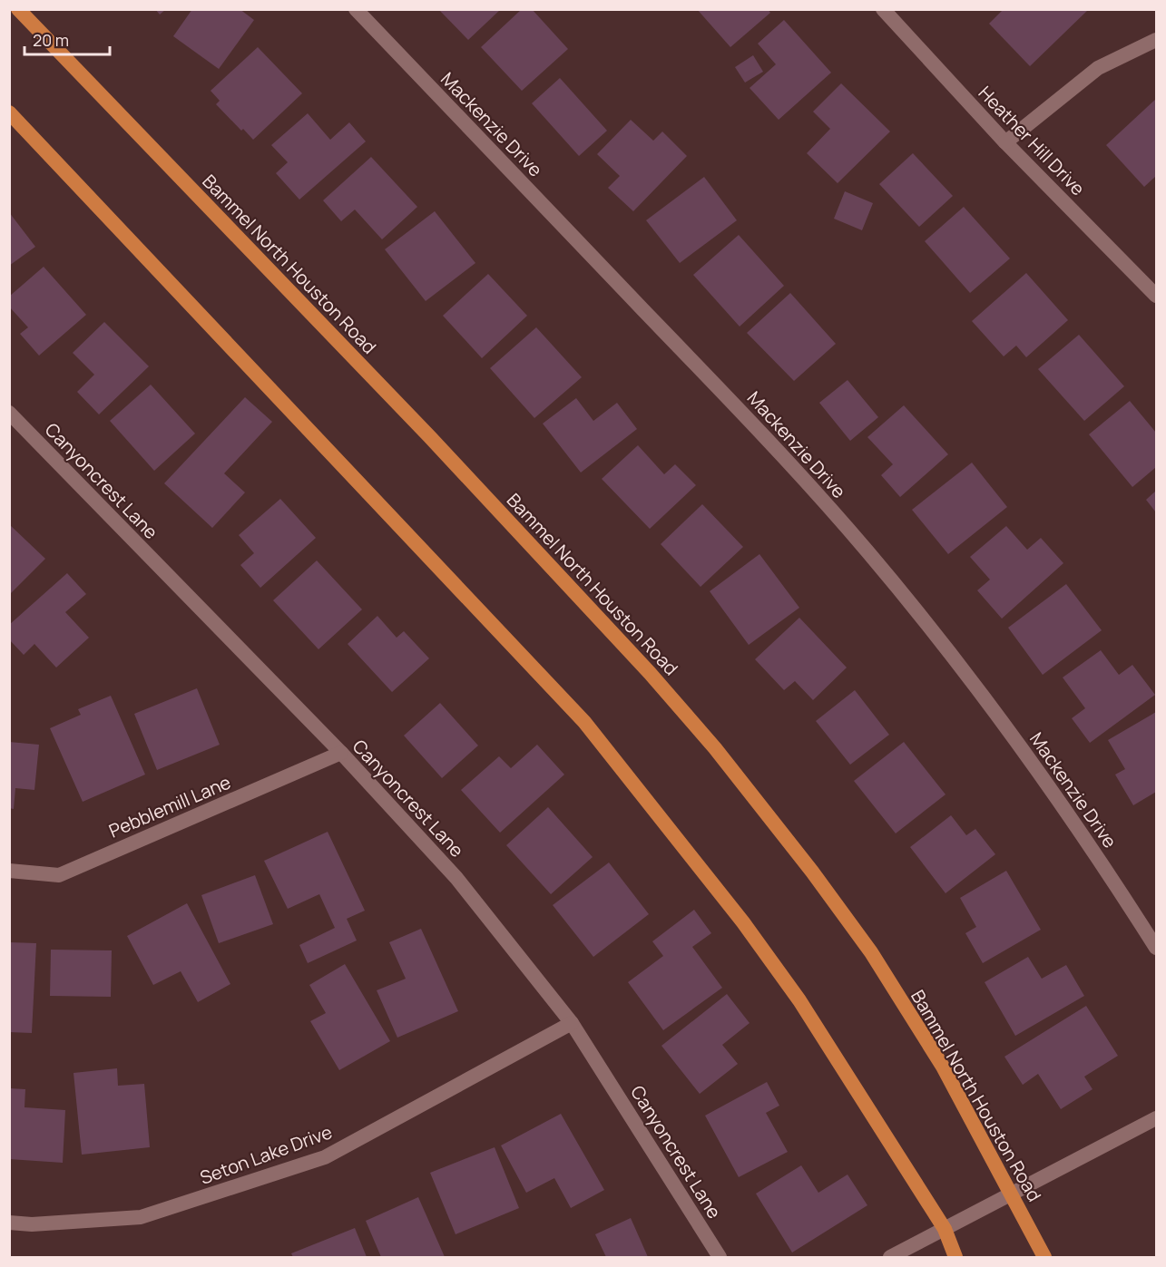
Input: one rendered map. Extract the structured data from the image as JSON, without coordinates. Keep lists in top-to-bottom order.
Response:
{
  "streets": {
    "main road": ["Bammel North Houston Road"],
    "street": [
      "Mackenzie Drive",
      "Heather Hill Drive",
      "Canyoncrest Lane",
      "Pebblemill Lane",
      "Seton Lake Drive"
    ]
  },
  "crossings": [
    ["Canyoncrest Lane", "Pebblemill Lane"],
    ["Canyoncrest Lane", "Seton Lake Drive"]
  ],
  "scale_bar": "20 m"
}
